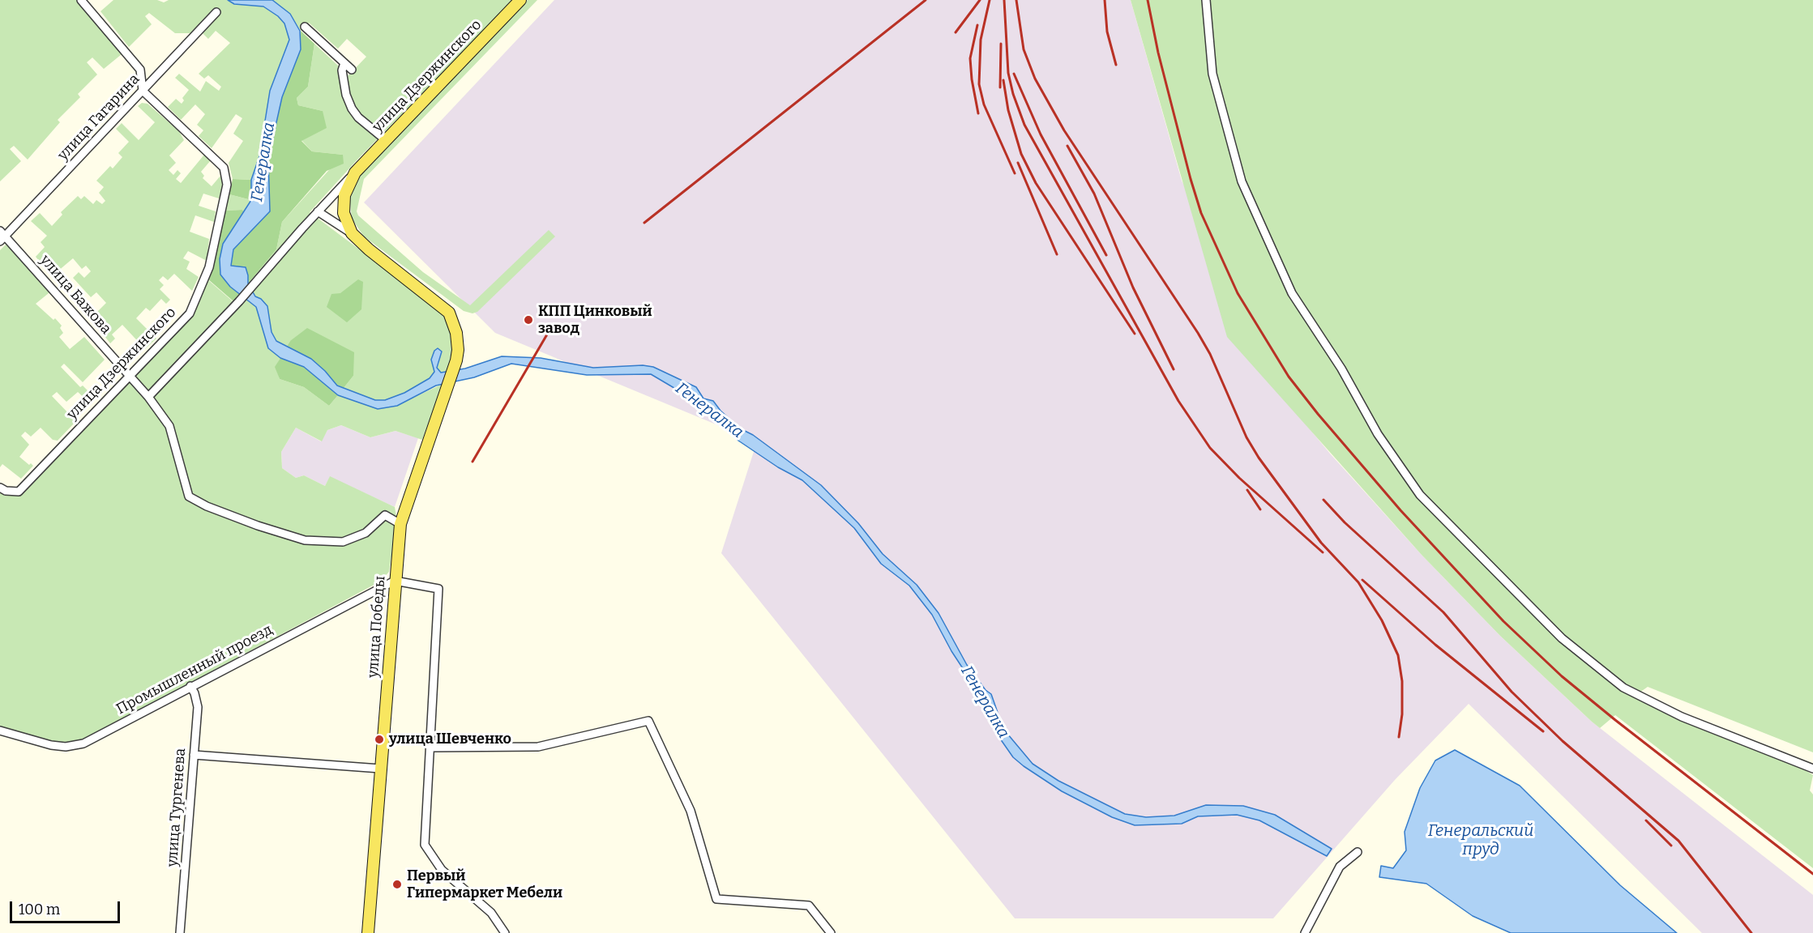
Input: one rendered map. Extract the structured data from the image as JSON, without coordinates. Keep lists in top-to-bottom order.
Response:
{
  "streets": {
    "main road": ["улица Дзержинского", "улица Победы"],
    "street": [
      "улица Гагарина",
      "улица Бажова",
      "Промышленный проезд",
      "улица Тургенева"
    ]
  },
  "crossings": [
    ["улица Дзержинского", "улица Гагарина"],
    ["улица Дзержинского", "улица Бажова"],
    ["улица Дзержинского", "улица Победы"],
    ["улица Гагарина", "улица Бажова"],
    ["улица Бажова", "улица Победы"],
    ["улица Победы", "Промышленный проезд"],
    ["Промышленный проезд", "улица Тургенева"]
  ],
  "water": ["Генералка", "Генеральский пруд"],
  "places": ["КПП Цинковый завод", "улица Шевченко", "Первый Гипермаркет Мебели"],
  "scale_bar": "100 m"
}
